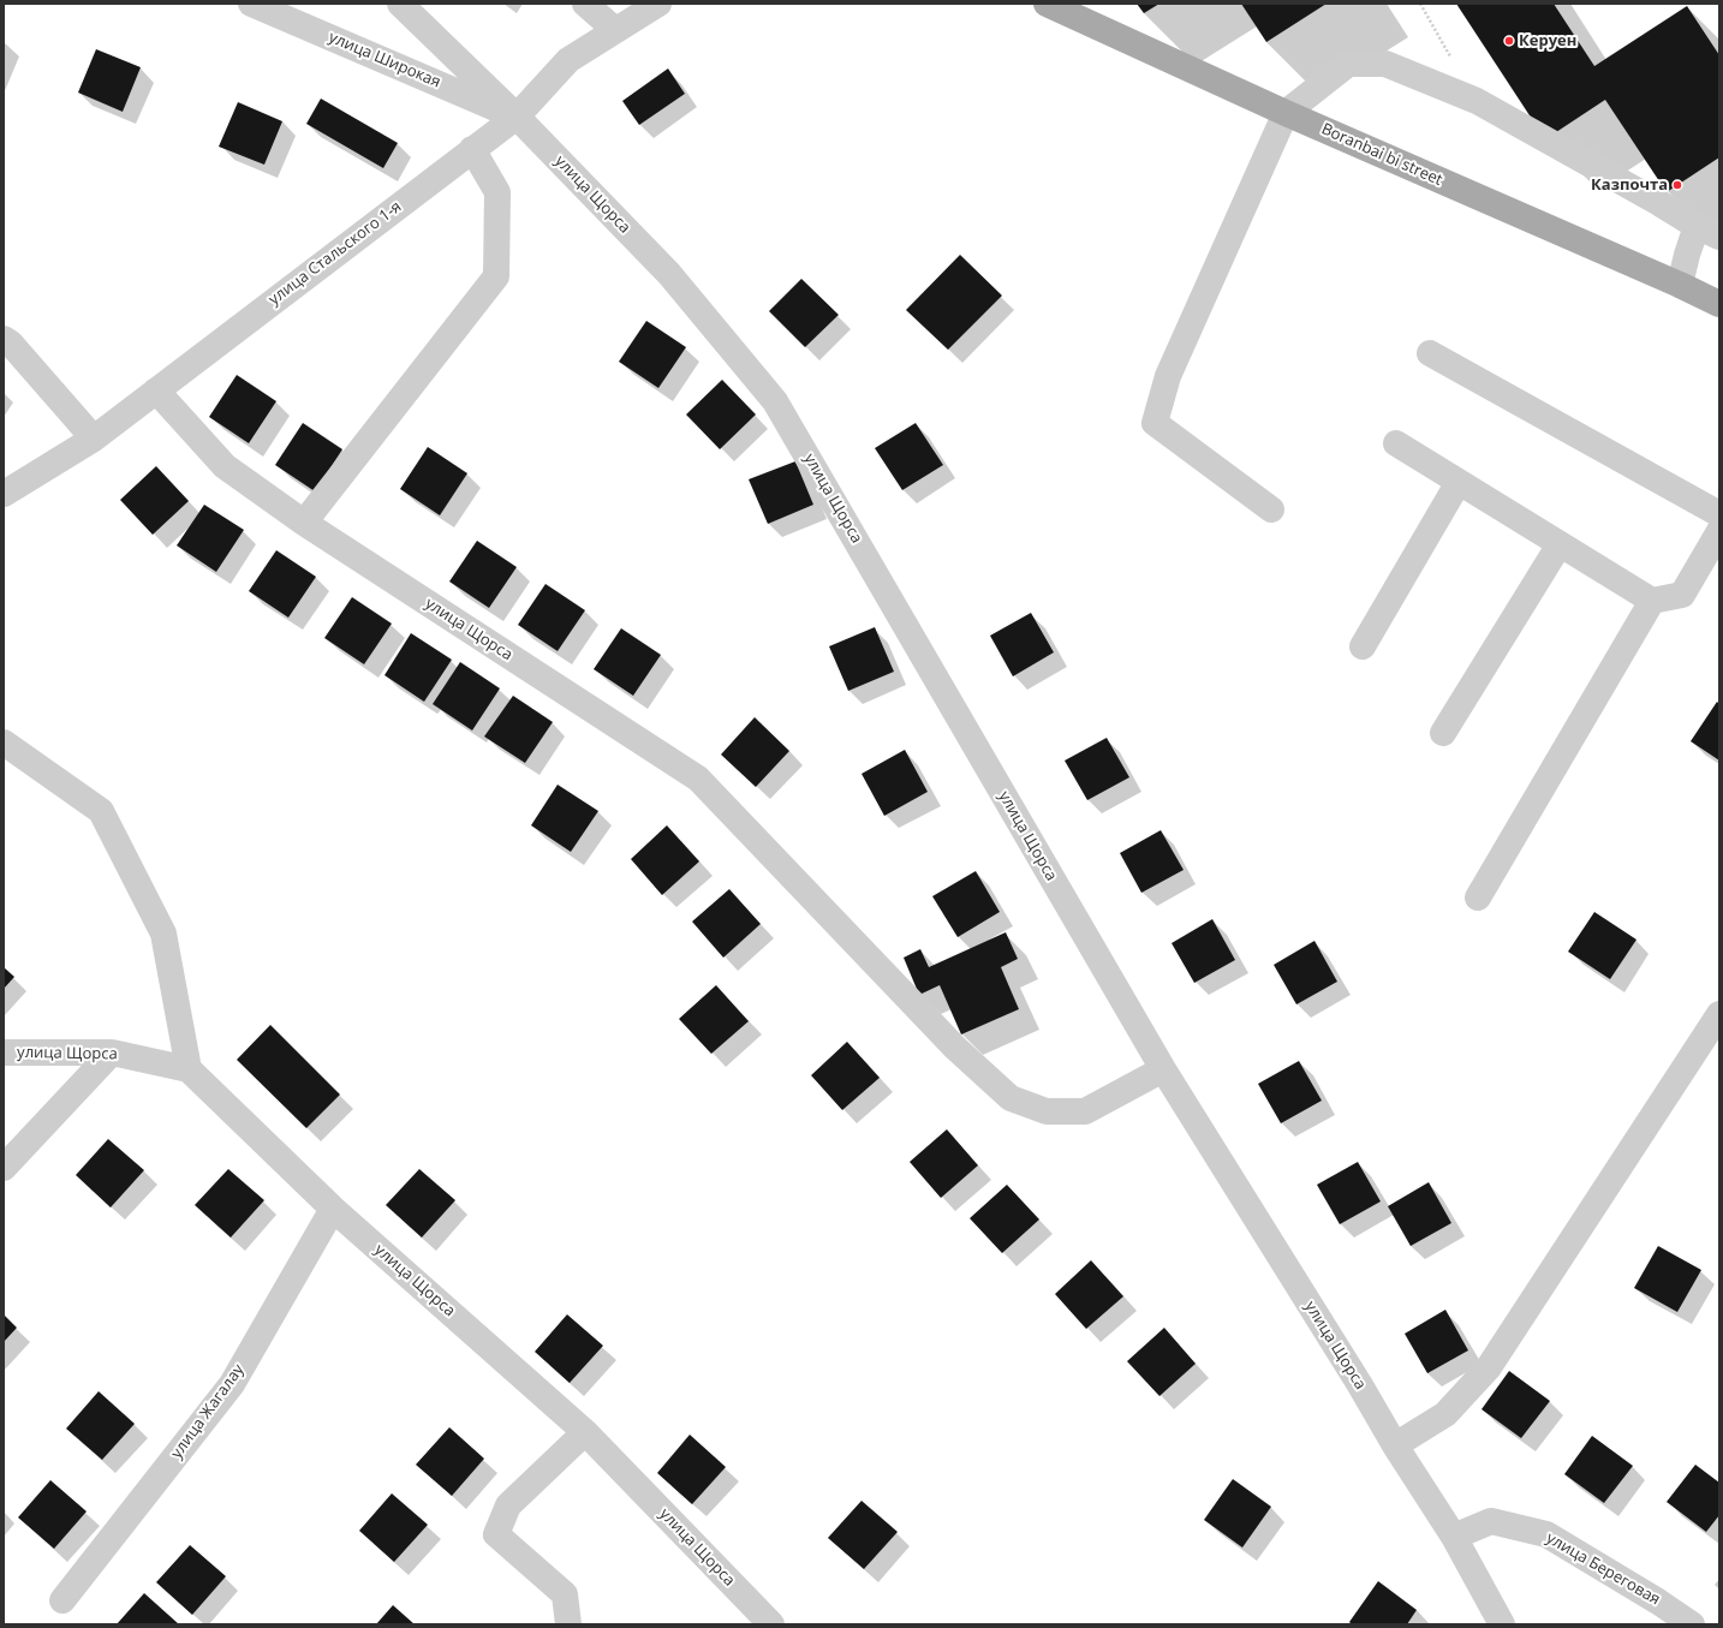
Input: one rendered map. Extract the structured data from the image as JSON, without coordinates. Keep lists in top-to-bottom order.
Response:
{
  "streets": {
    "main road": ["Boranbai bi street"],
    "street": [
      "улица Широкая",
      "улица Щорса",
      "улица Стальского 1-я",
      "улица Жагалау",
      "улица Береговая"
    ]
  },
  "crossings": [
    ["улица Широкая", "улица Щорса"],
    ["улица Широкая", "улица Стальского 1-я"],
    ["улица Щорса", "улица Стальского 1-я"],
    ["улица Щорса", "улица Жагалау"],
    ["улица Щорса", "улица Береговая"]
  ],
  "places": ["Керуен", "Казпочта"]
}
